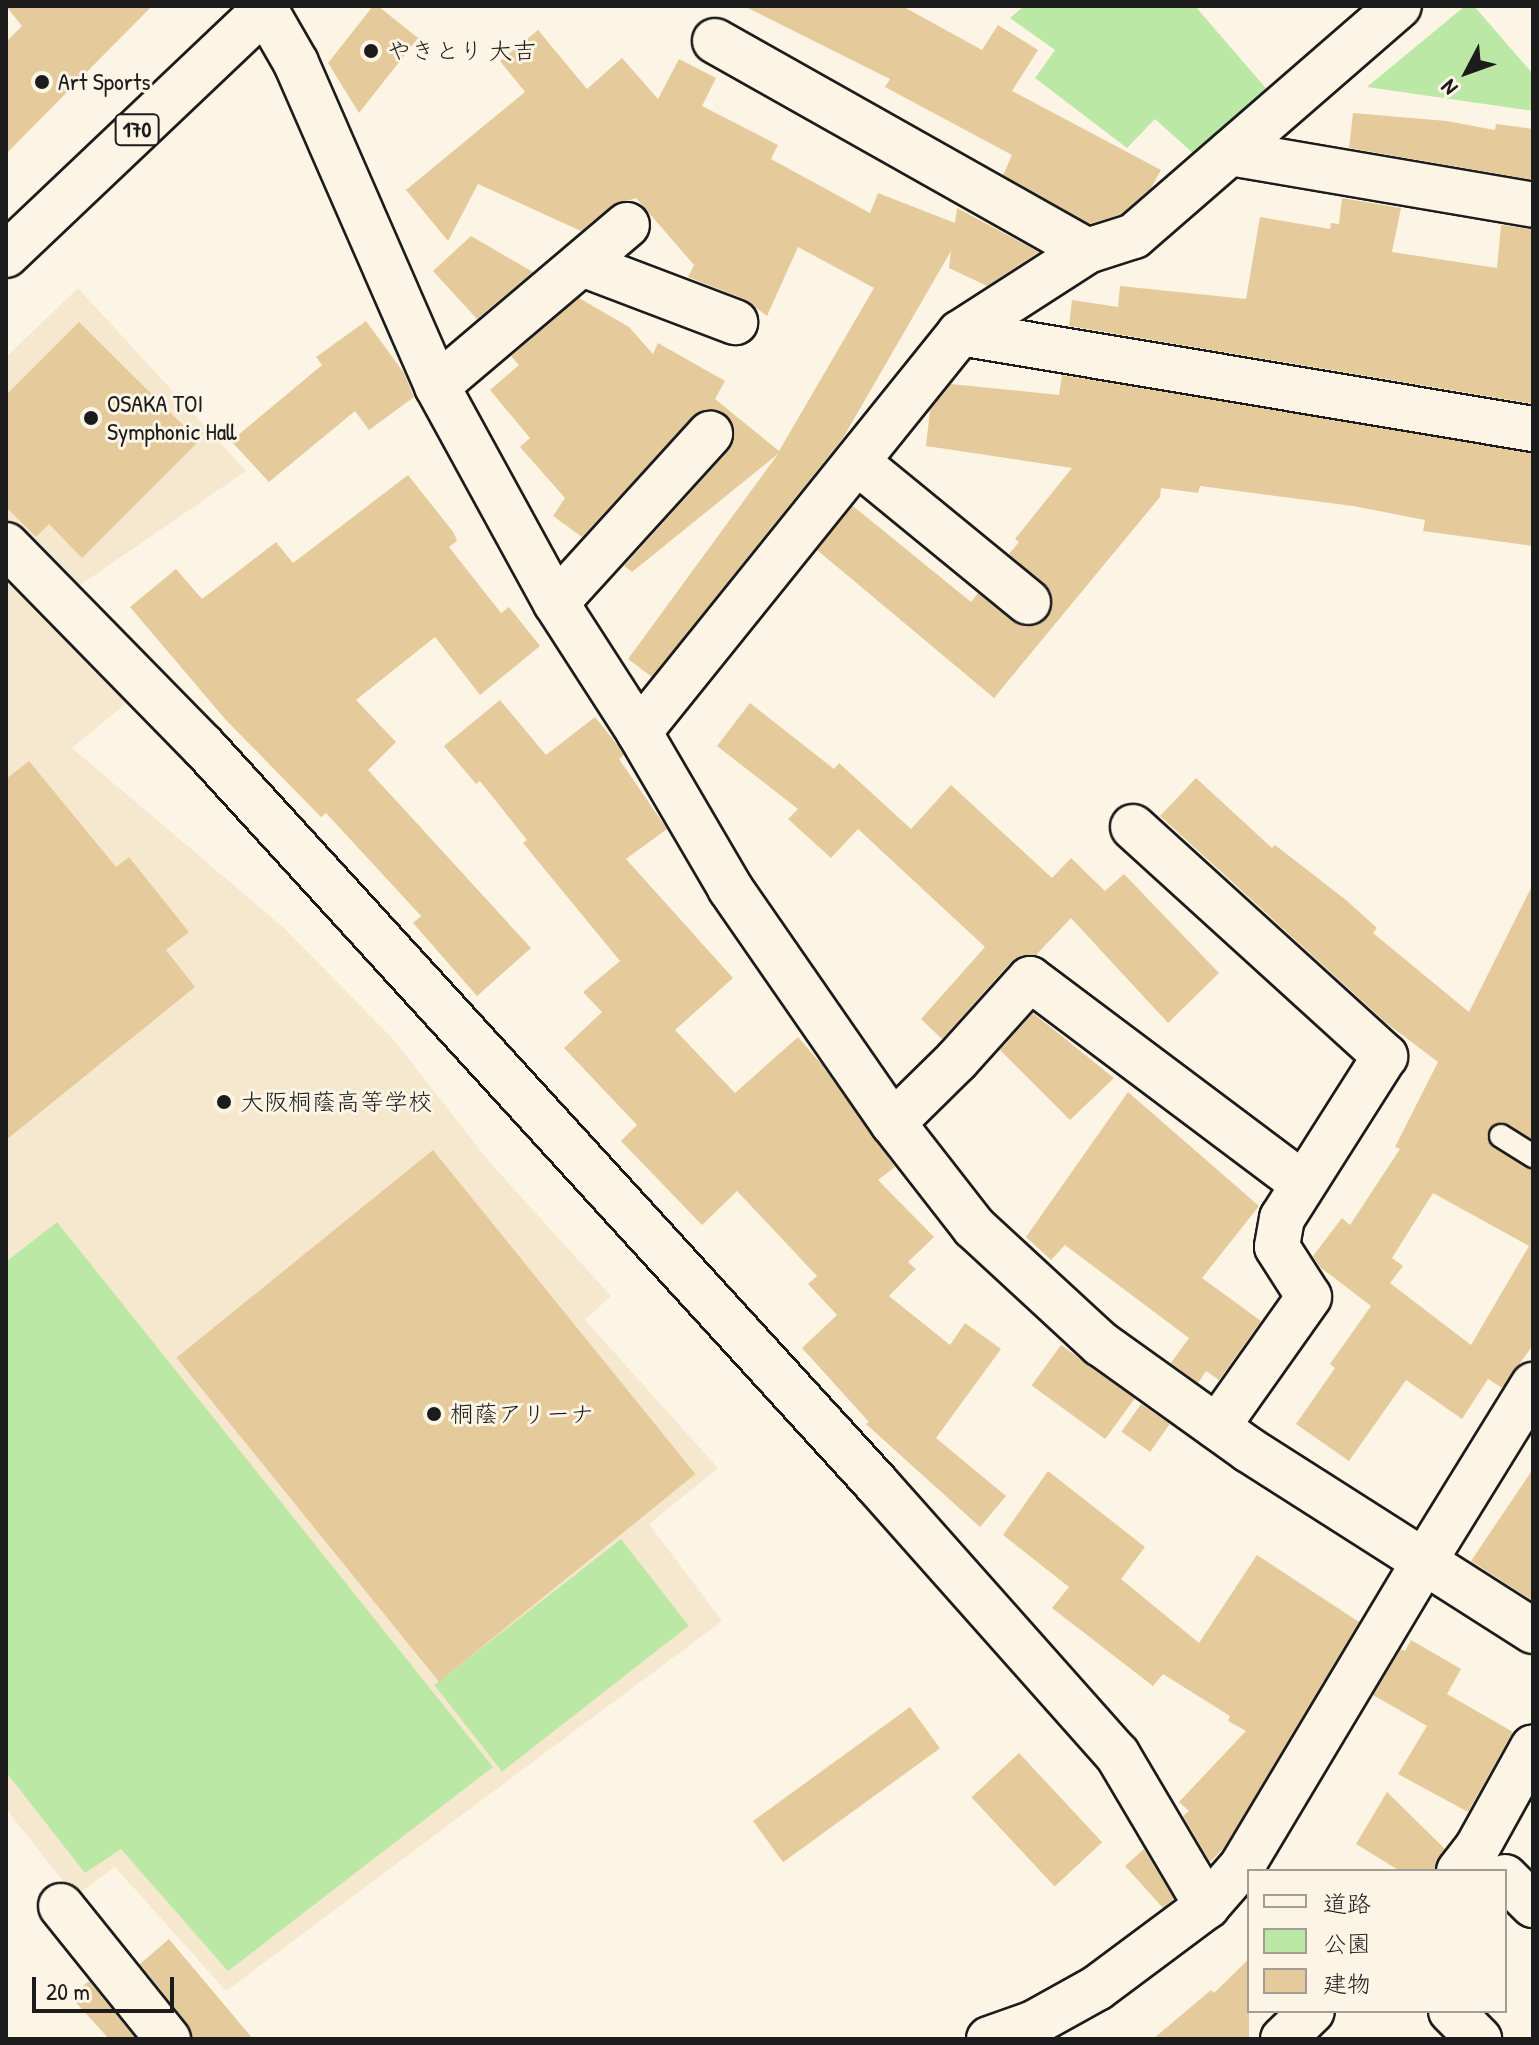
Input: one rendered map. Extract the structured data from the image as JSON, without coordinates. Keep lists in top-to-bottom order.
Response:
{
  "streets": {
    "main road": ["170"]
  },
  "places": [
    "やきとり 大吉",
    "Art Sports",
    "OSAKA TOI Symphonic Hall",
    "大阪桐蔭高等学校",
    "桐蔭アリーナ"
  ],
  "legend": ["道路", "公園", "建物"],
  "scale_bar": "20 m",
  "north": "bottom left"
}
